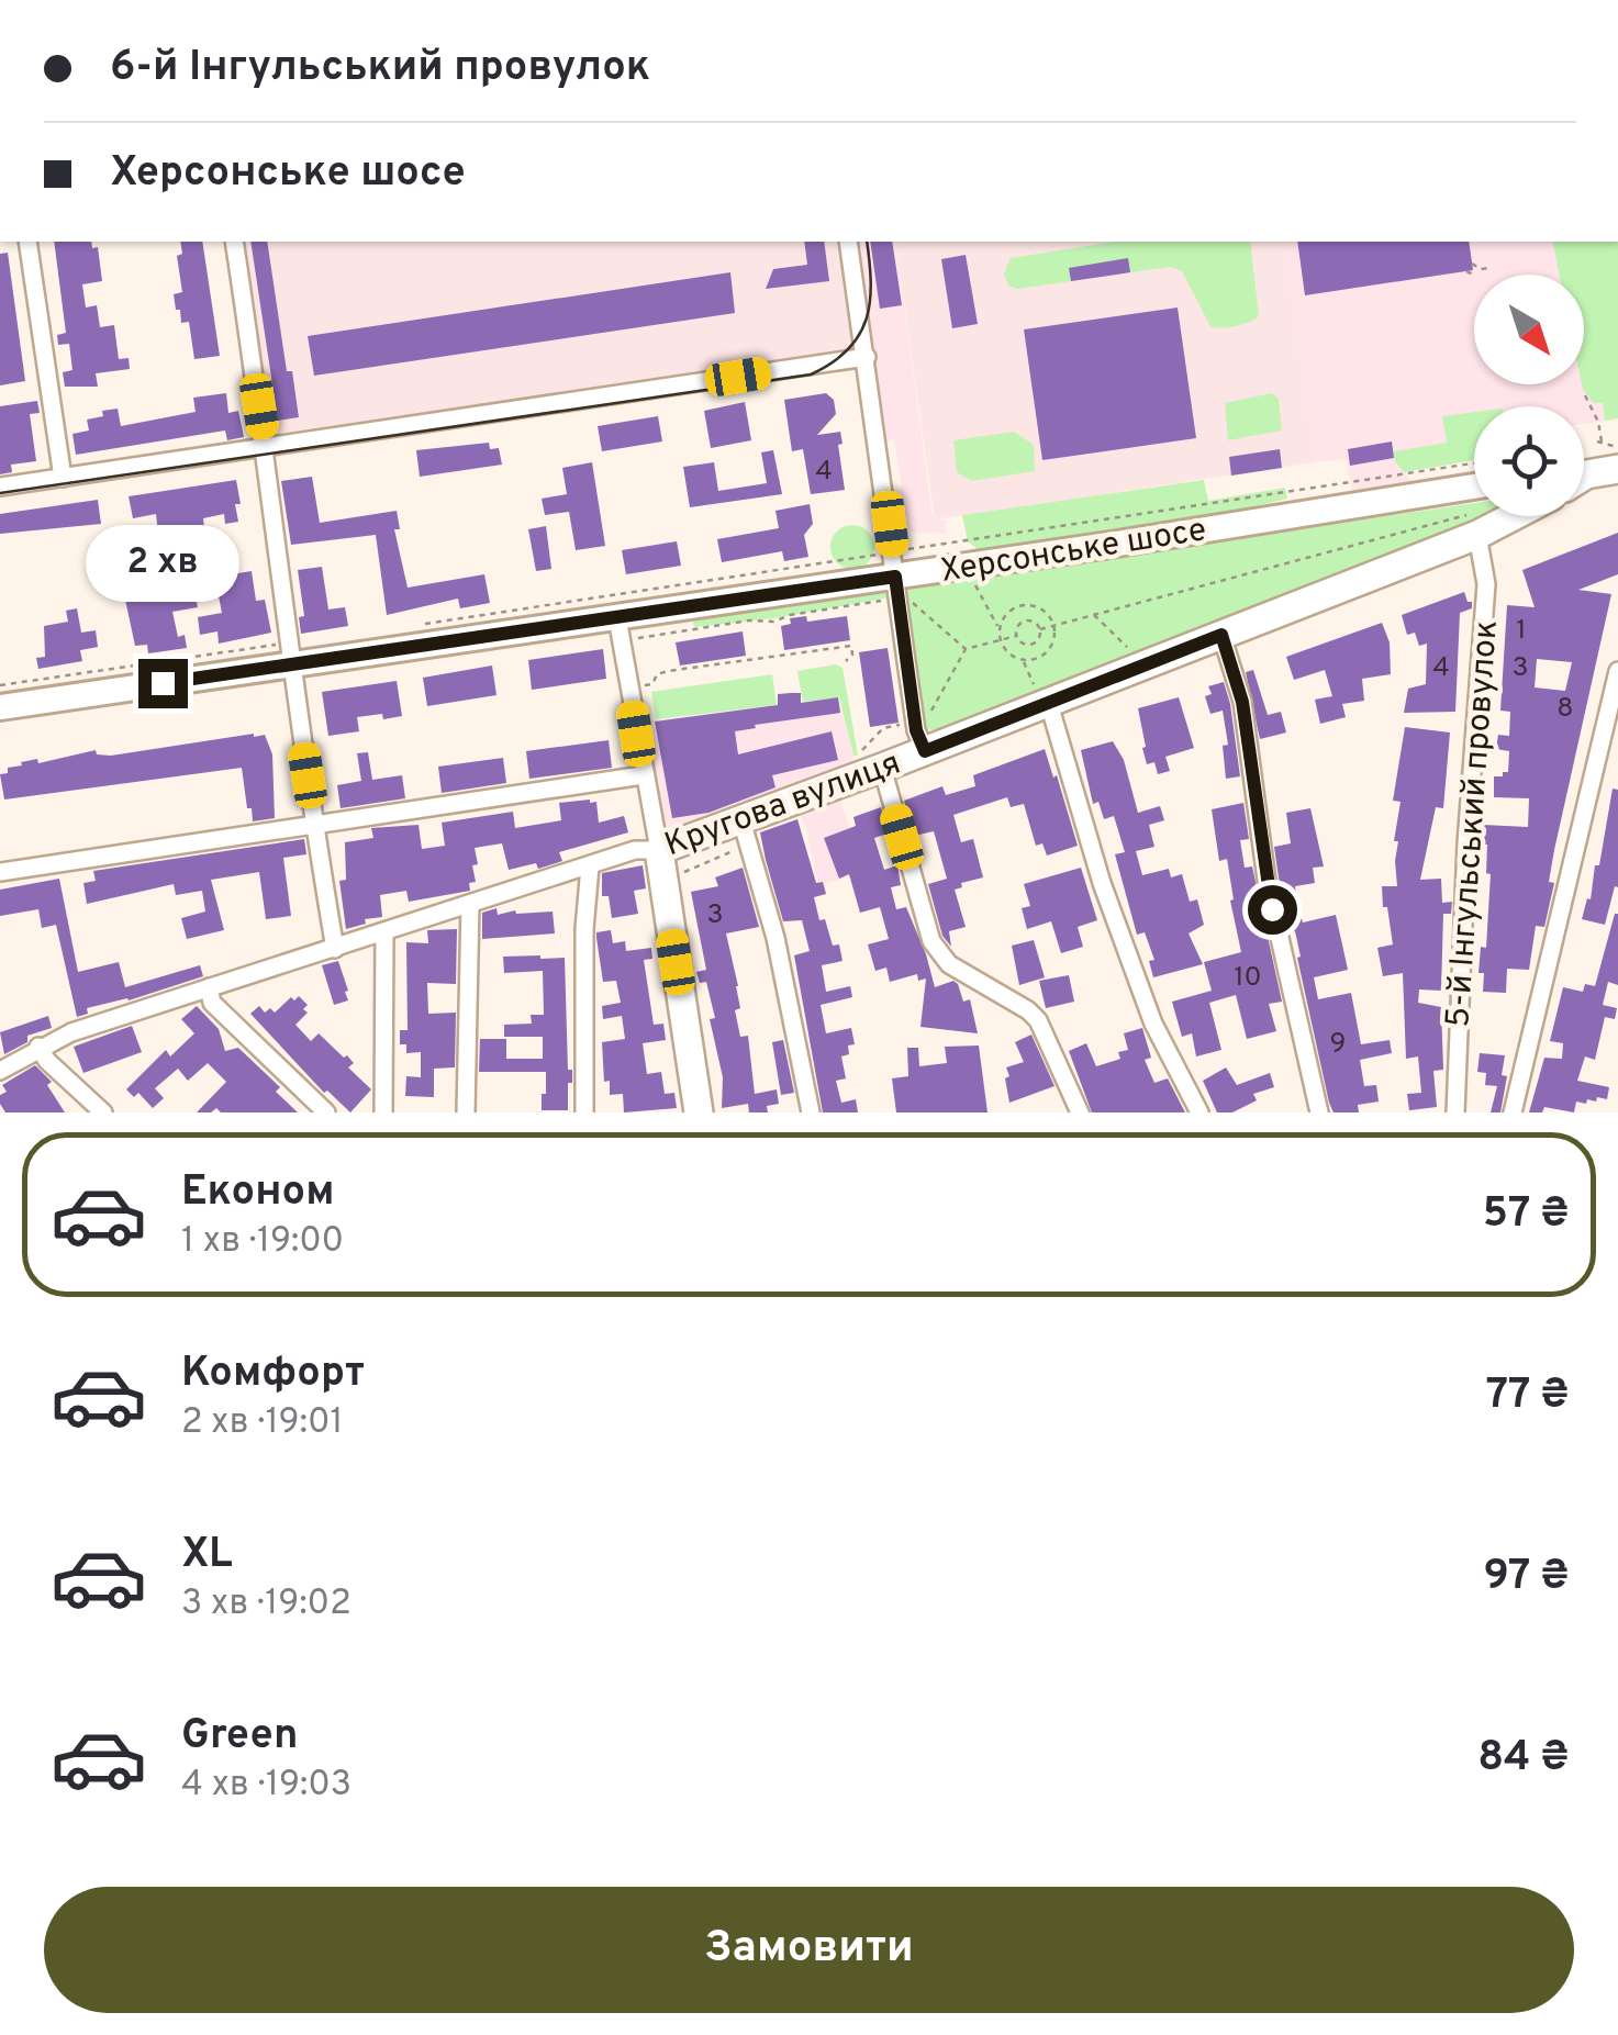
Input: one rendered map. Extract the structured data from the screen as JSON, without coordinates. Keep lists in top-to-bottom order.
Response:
{
  "streets": {
    "main road": ["Херсонське шосе", "Кругова вулиця"],
    "street": ["5-й Інгульський провулок"]
  },
  "crossings": [
    ["Кругова вулиця", "5-й Інгульський провулок"]
  ],
  "house_numbers": [
    "4",
    "1",
    "4",
    "3",
    "8",
    "3",
    "10",
    "9"
  ],
  "north": "bottom right",
  "page": {
    "banner": ["6-й Інгульський провулок", "Херсонське шосе"],
    "bubble": "2 хв",
    "list": [
      {
        "name": "Економ",
        "note": "1 хв · 19:00",
        "value": "57 ₴"
      },
      {
        "name": "Комфорт",
        "note": "2 хв · 19:01",
        "value": "77 ₴"
      },
      {
        "name": "XL",
        "note": "3 хв · 19:02",
        "value": "97 ₴"
      },
      {
        "name": "Green",
        "note": "4 хв · 19:03",
        "value": "84 ₴"
      }
    ],
    "buttons": "Замовити"
  }
}
